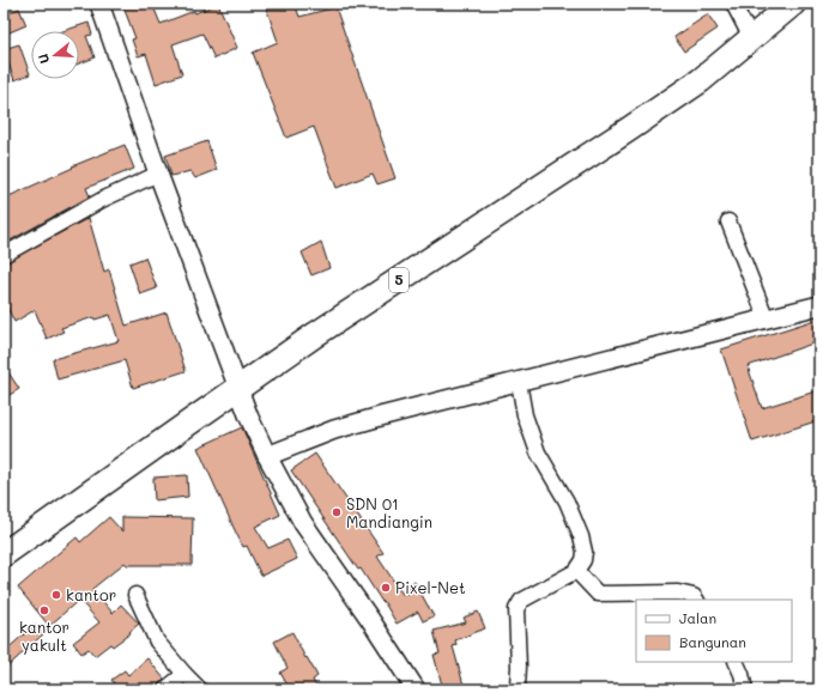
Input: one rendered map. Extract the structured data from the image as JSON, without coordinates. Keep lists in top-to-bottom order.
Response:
{
  "streets": {
    "highway": ["5"]
  },
  "places": [
    "SDN 01 Mandiangin",
    "Pixel-Net",
    "kantor",
    "kantor yakult"
  ],
  "legend": ["Jalan", "Bangunan"],
  "north": "left"
}
